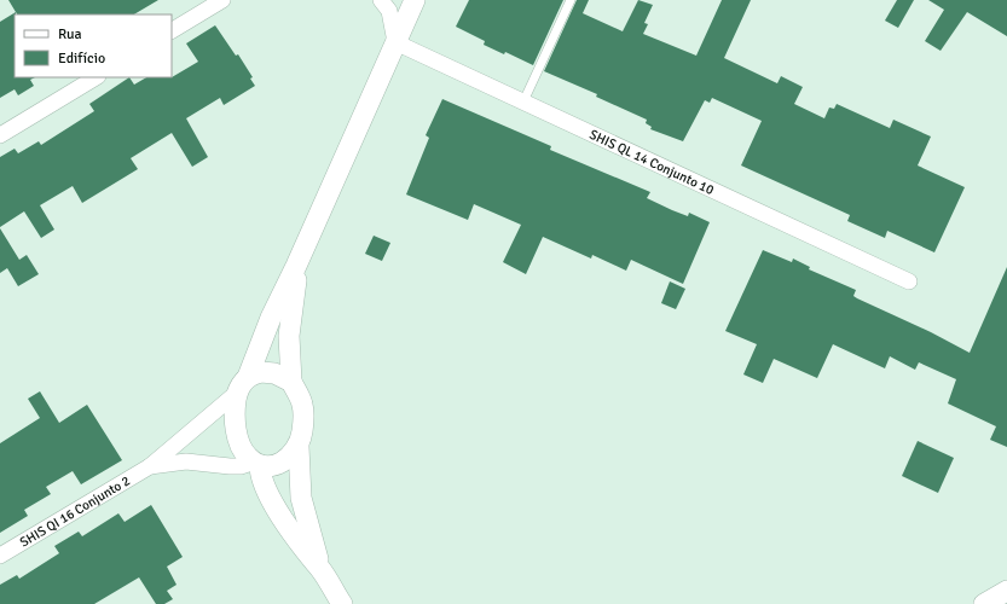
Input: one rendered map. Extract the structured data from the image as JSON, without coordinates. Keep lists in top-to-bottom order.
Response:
{
  "streets": {
    "street": ["SHIS QL 14 Conjunto 10", "SHIS QI 16 Conjunto 2"]
  },
  "legend": ["Rua", "Edifício"]
}
